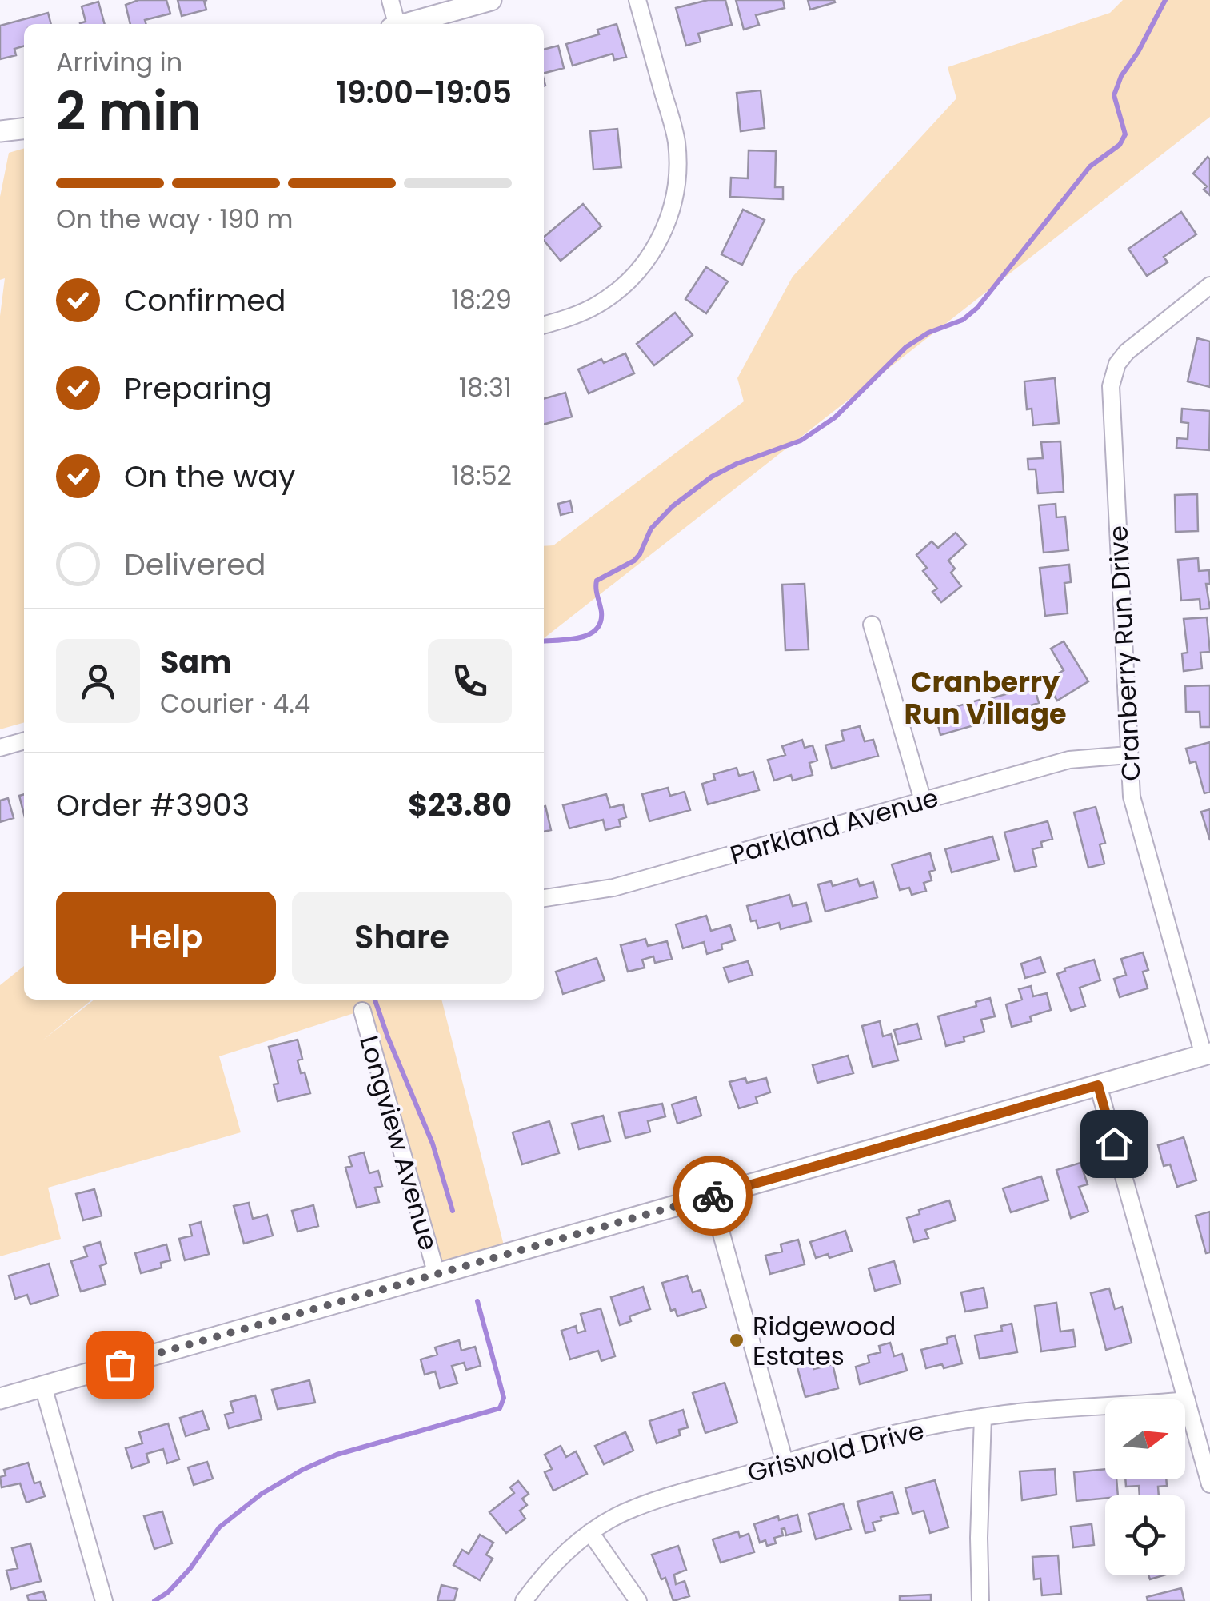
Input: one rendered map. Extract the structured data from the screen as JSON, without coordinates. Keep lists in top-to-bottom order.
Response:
{
  "streets": {
    "street": [
      "Cranberry Run Drive",
      "Parkland Avenue",
      "Longview Avenue",
      "Griswold Drive"
    ]
  },
  "crossings": [
    ["Cranberry Run Drive", "Parkland Avenue"]
  ],
  "districts": ["Cranberry Run Village"],
  "places": ["Ridgewood Estates"],
  "north": "right",
  "page": {
    "heading": ["2 min", "Arriving in", "19:00–19:05"],
    "panel": [
      "Sam",
      "Courier · 4.4",
      "Order #3903",
      "$23.80"
    ],
    "bar": "On the way · 190 m",
    "list": [
      ["Confirmed", "18:29"],
      ["Preparing", "18:31"],
      ["On the way", "18:52"],
      "Delivered"
    ],
    "buttons": ["Help", "Share"]
  }
}
